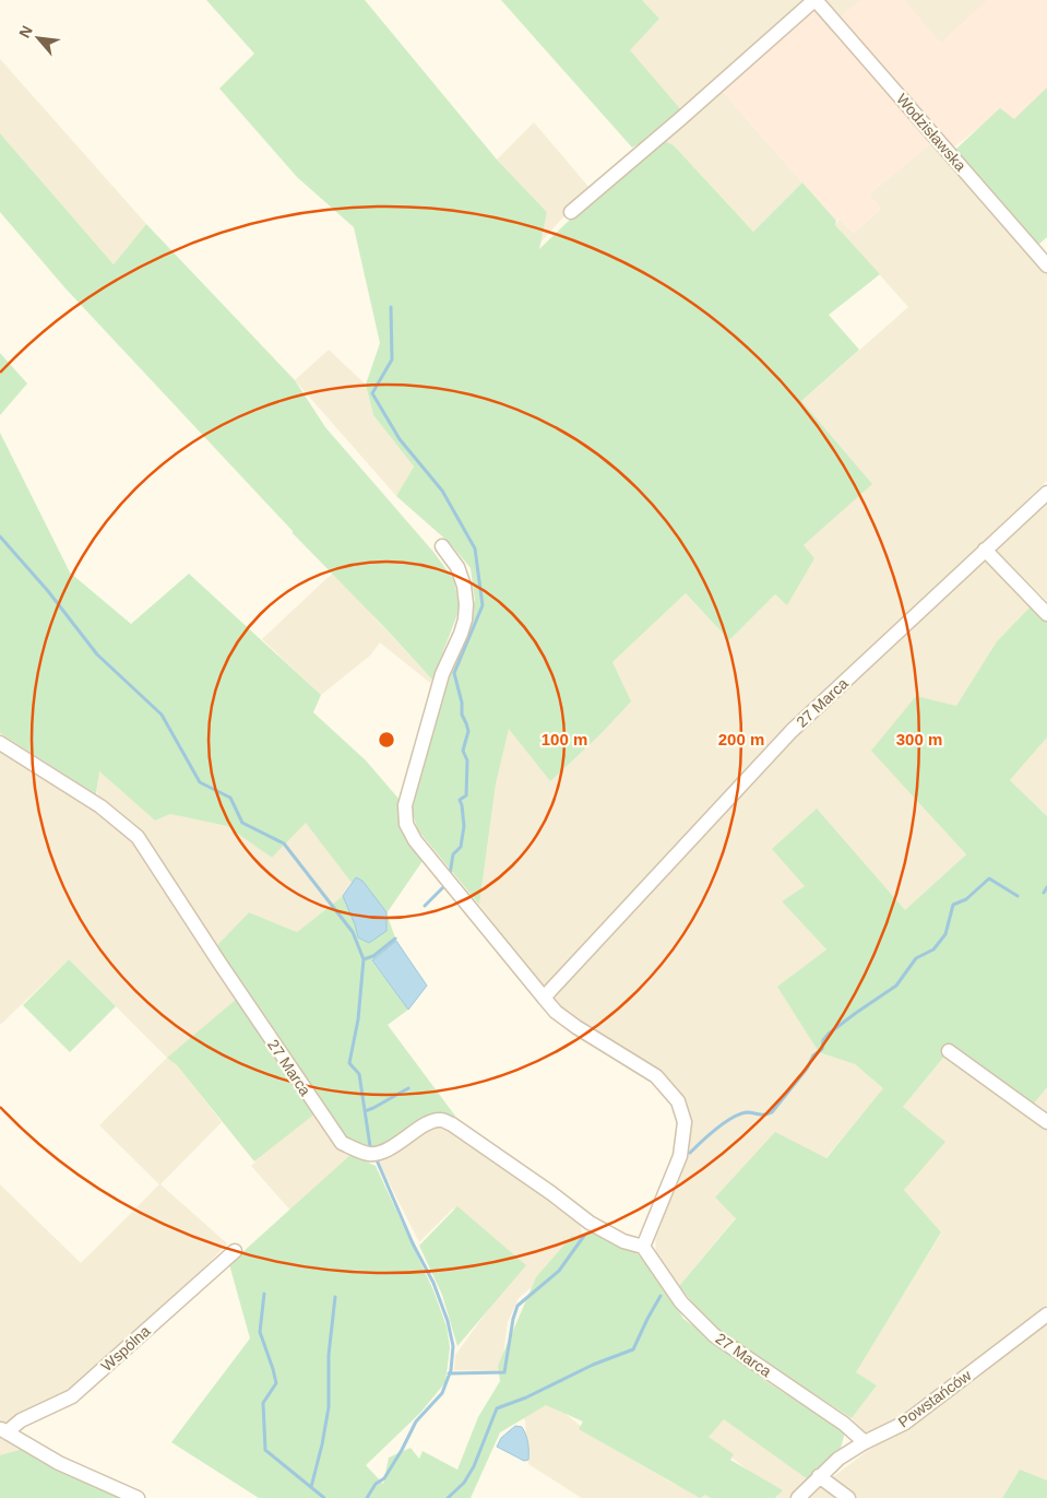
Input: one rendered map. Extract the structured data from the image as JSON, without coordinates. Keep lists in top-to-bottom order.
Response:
{
  "streets": {
    "street": [
      "Wodzisławska",
      "27 Marca",
      "Wspólna",
      "Powstańców"
    ]
  },
  "crossings": [
    ["27 Marca", "Powstańców"]
  ],
  "north": "top left",
  "rings": ["100 m", "200 m", "300 m"]
}
